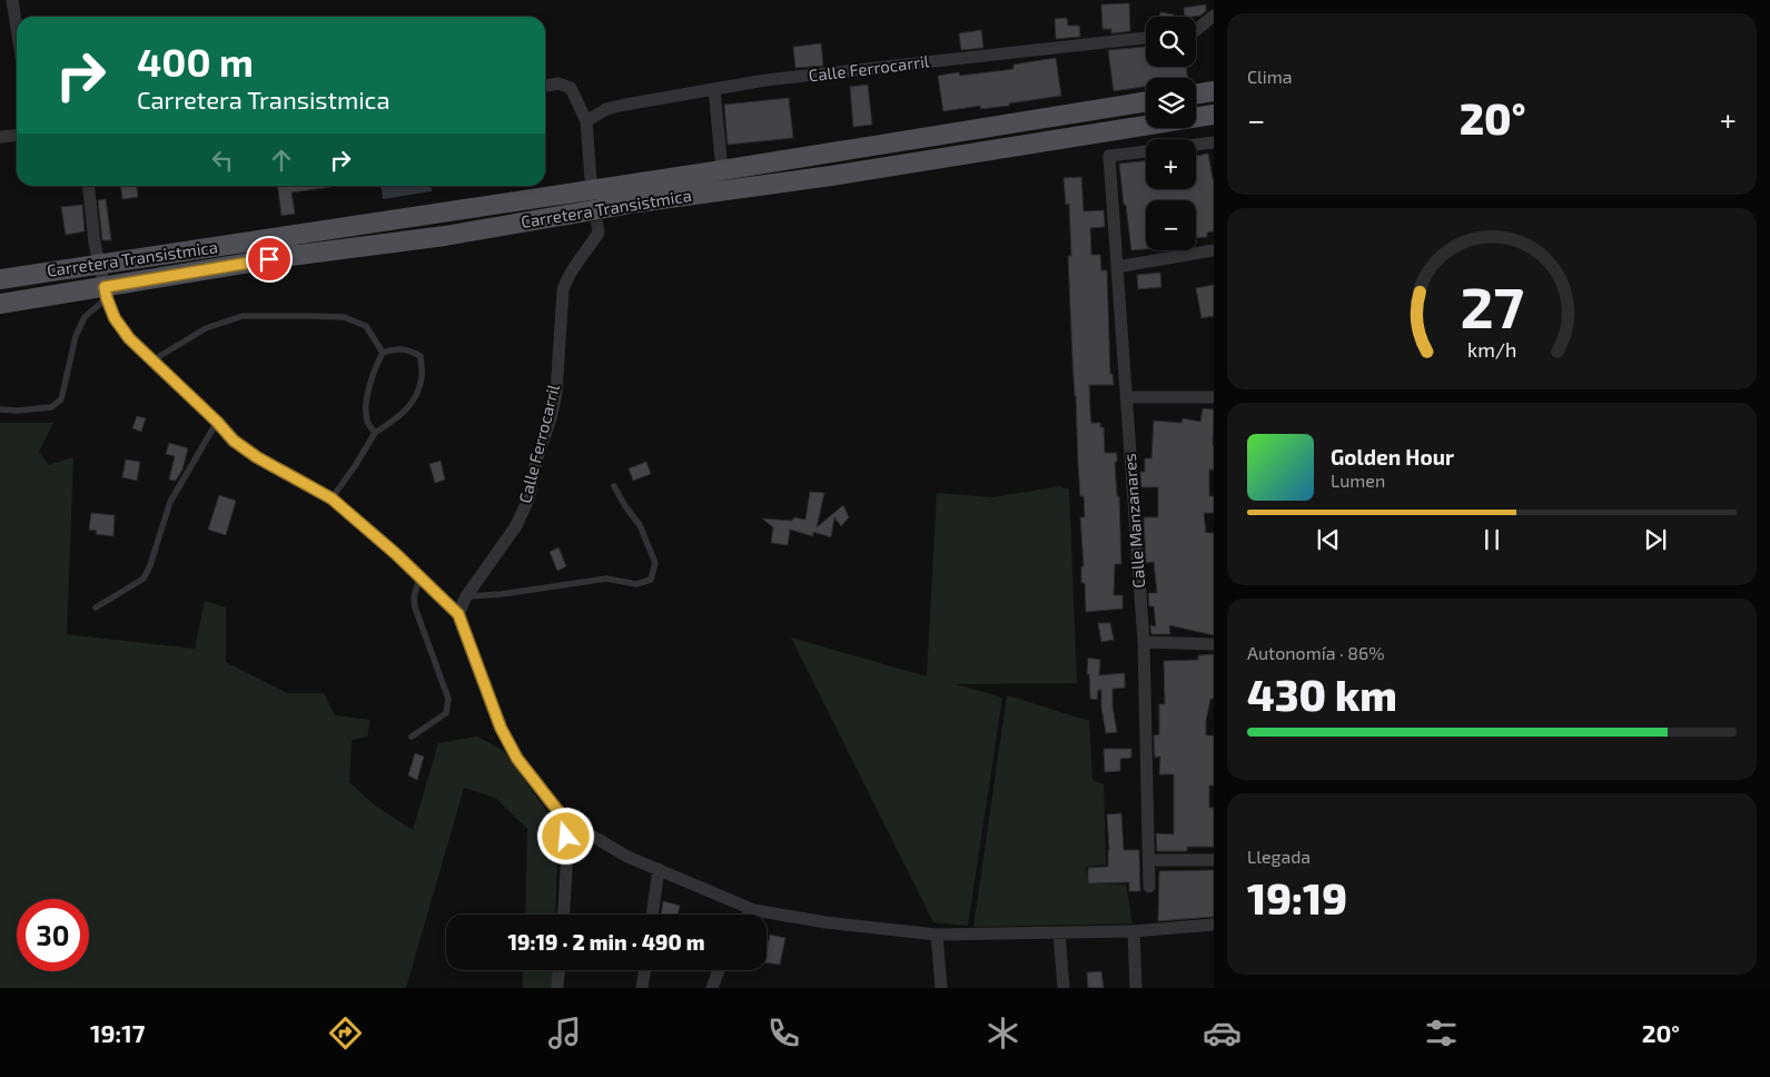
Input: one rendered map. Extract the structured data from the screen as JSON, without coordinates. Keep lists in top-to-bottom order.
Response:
{
  "streets": {
    "main road": ["Carretera Transistmica"],
    "street": ["Calle Ferrocarril", "Calle Manzanares"]
  },
  "page": {
    "tile": [
      "Clima",
      ["Autonomía · 86%", "430 km"],
      ["Llegada", "19:19"]
    ],
    "map_buttons": ["+", "−"],
    "turn": ["400 m", "Carretera Transistmica"],
    "heat": ["−", "20°", "+"],
    "song": ["Golden Hour", "Lumen"],
    "limit": "30",
    "trip": "19:19 · 2 min · 490 m",
    "tabs": ["19:17", "20°"],
    "gauge": ["27", "km/h"]
  }
}
